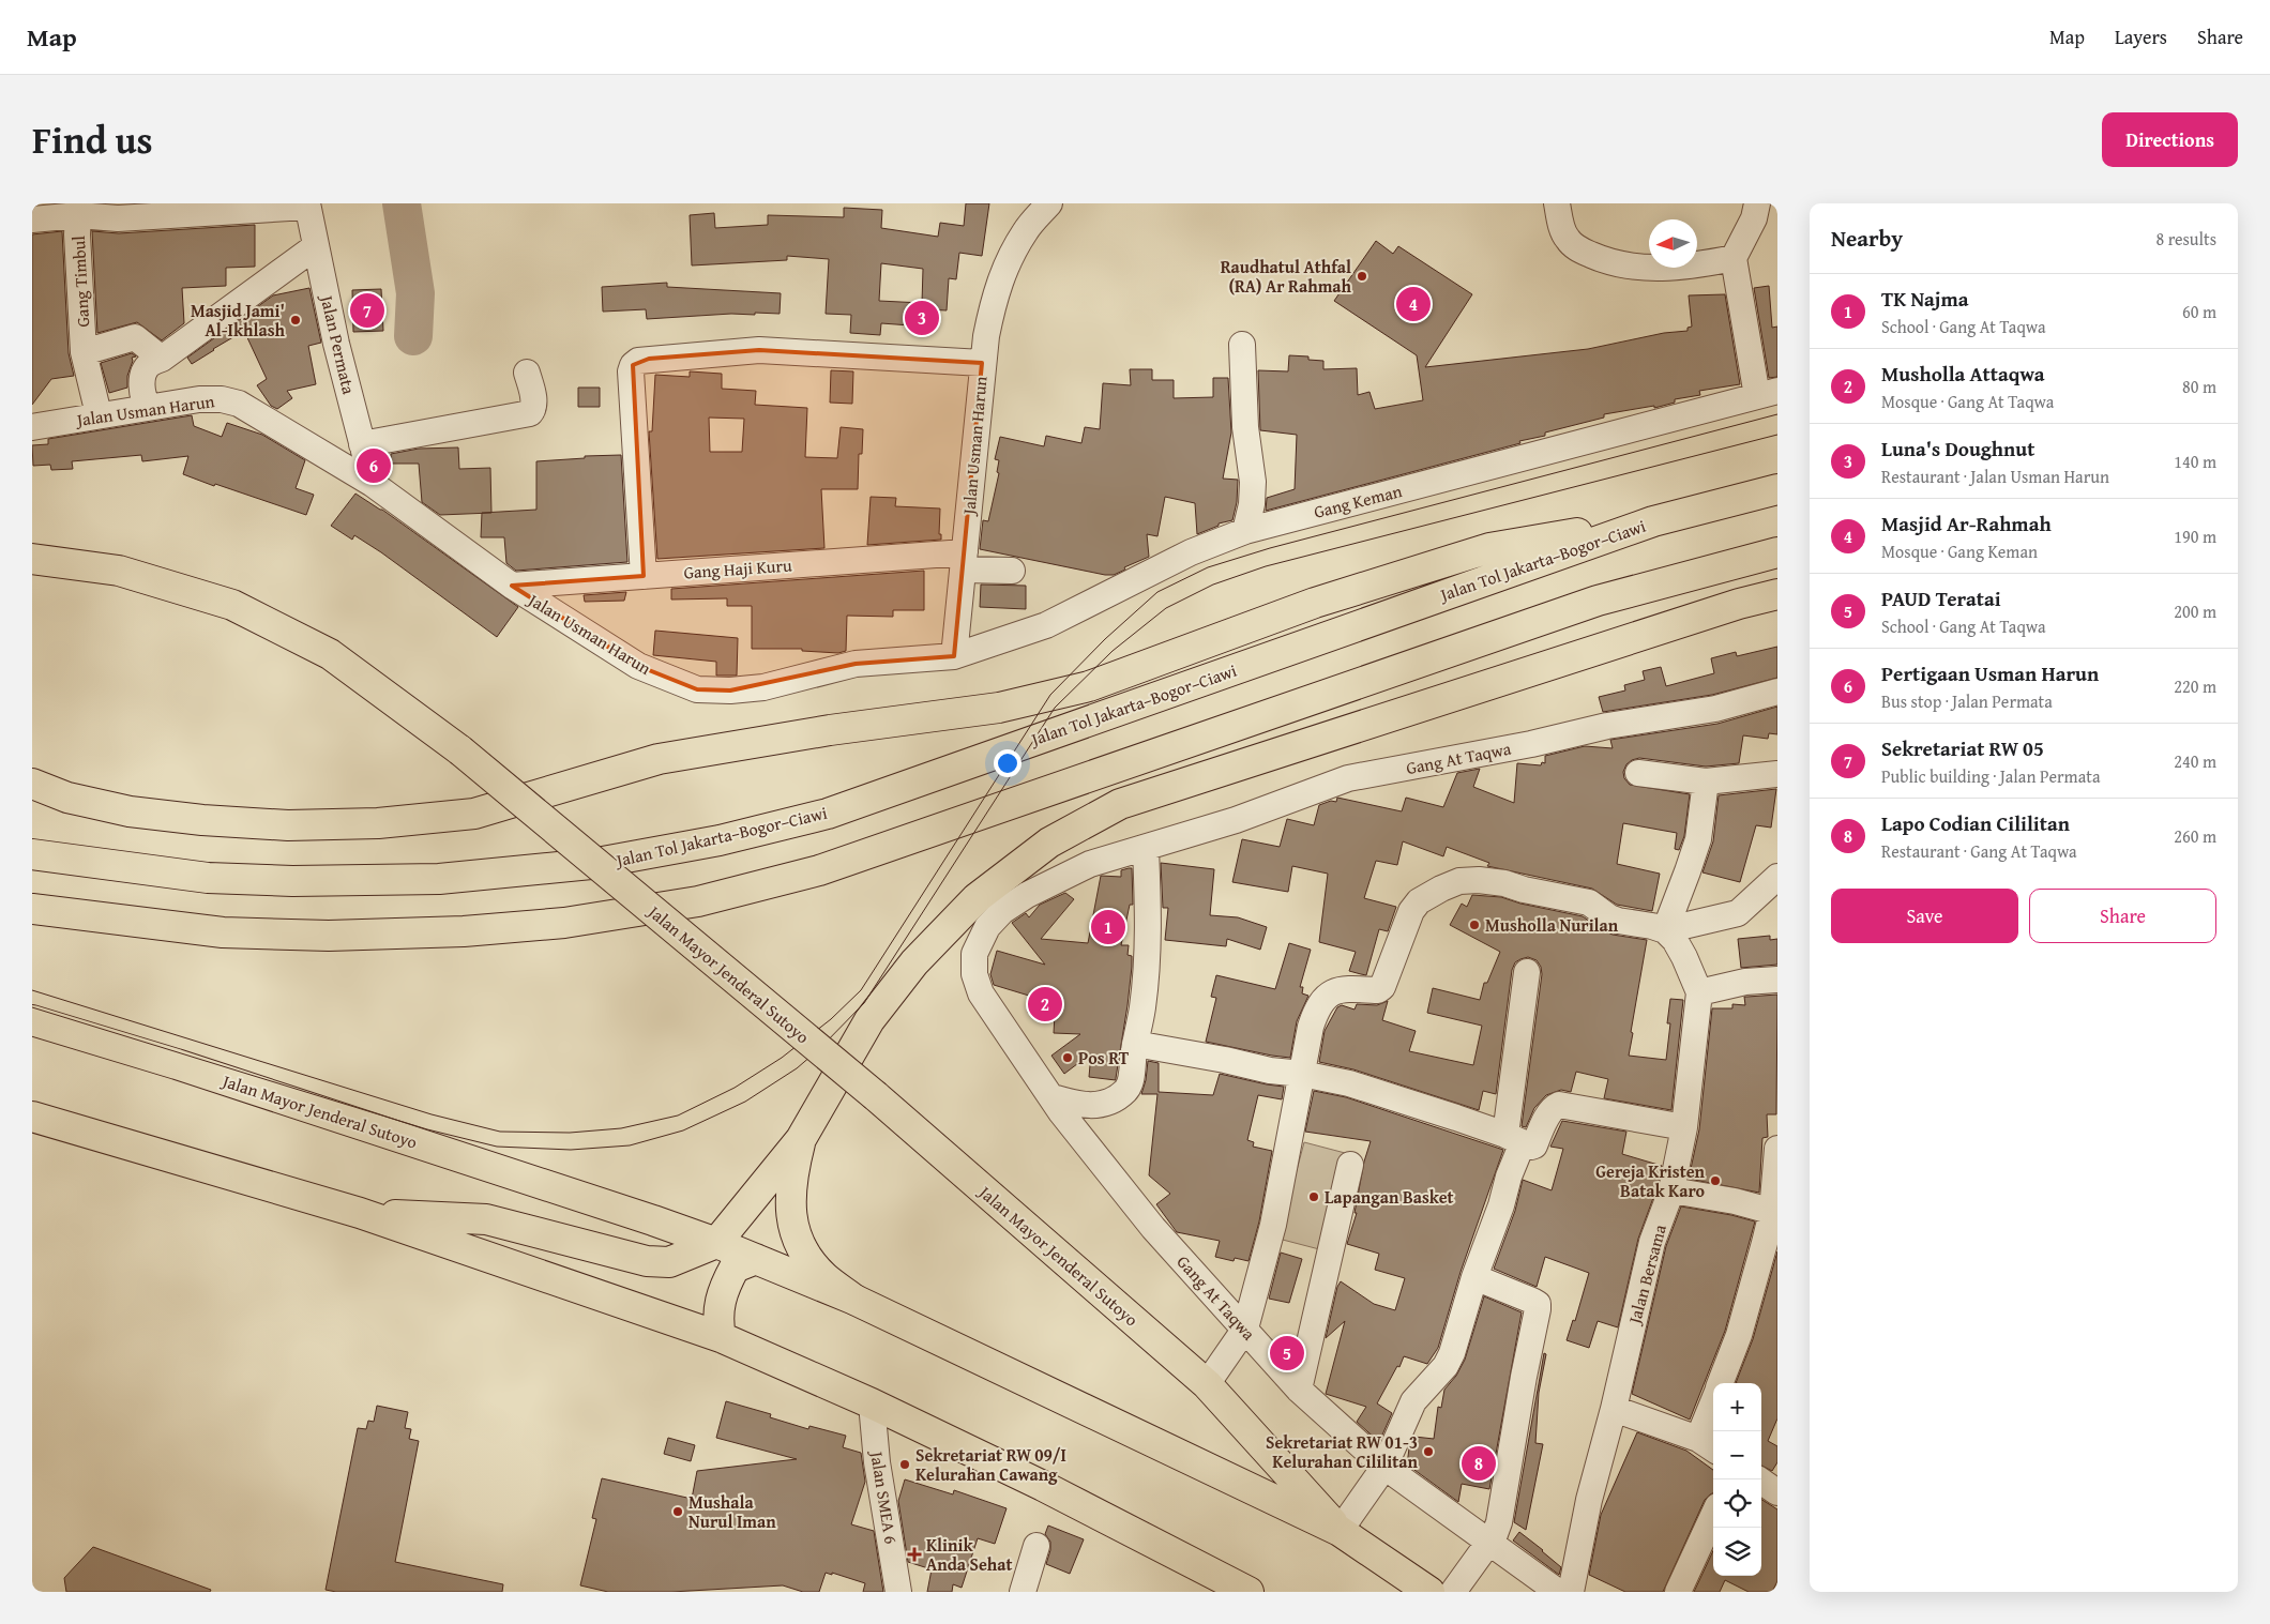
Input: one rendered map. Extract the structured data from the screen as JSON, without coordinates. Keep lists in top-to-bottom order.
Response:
{
  "streets": {
    "highway": ["Jalan Tol Jakarta–Bogor–Ciawi", "Jalan Mayor Jenderal Sutoyo"],
    "street": [
      "Gang Timbul",
      "Jalan Permata",
      "Jalan Usman Harun",
      "Gang Keman",
      "Gang Haji Kuru",
      "Gang At Taqwa",
      "Jalan Bersama",
      "Jalan SMEA 6"
    ]
  },
  "crossings": [
    ["Gang Timbul", "Jalan Permata"],
    ["Gang Timbul", "Jalan Usman Harun"],
    ["Jalan Permata", "Jalan Usman Harun"],
    ["Jalan Usman Harun", "Gang Keman"],
    ["Jalan Usman Harun", "Gang Haji Kuru"]
  ],
  "places": {
    "other": [
      "Raudhatul Athfal (RA) Ar Rahmah",
      "Masjid Jami' Al-Ikhlash",
      "Musholla Nurilan",
      "Pos RT",
      "Gereja Kristen Batak Karo",
      "Lapangan Basket",
      "Sekretariat RW 01-3 Kelurahan Cililitan",
      "Sekretariat RW 09/I Kelurahan Cawang",
      "Mushala Nurul Iman"
    ],
    "health": ["Klinik Anda Sehat"]
  },
  "north": "left",
  "page": {
    "header": "Map",
    "nav": ["Map", "Layers", "Share"],
    "title": "Find us",
    "buttons": [
      "Directions",
      ["Save", "Share"]
    ],
    "heading": ["Nearby", "8 results"],
    "list": [
      {
        "mark": "1",
        "name": "TK Najma",
        "note": "School · Gang At Taqwa",
        "value": "60 m"
      },
      {
        "mark": "2",
        "name": "Musholla Attaqwa",
        "note": "Mosque · Gang At Taqwa",
        "value": "80 m"
      },
      {
        "mark": "3",
        "name": "Luna's Doughnut",
        "note": "Restaurant · Jalan Usman Harun",
        "value": "140 m"
      },
      {
        "mark": "4",
        "name": "Masjid Ar-Rahmah",
        "note": "Mosque · Gang Keman",
        "value": "190 m"
      },
      {
        "mark": "5",
        "name": "PAUD Teratai",
        "note": "School · Gang At Taqwa",
        "value": "200 m"
      },
      {
        "mark": "6",
        "name": "Pertigaan Usman Harun",
        "note": "Bus stop · Jalan Permata",
        "value": "220 m"
      },
      {
        "mark": "7",
        "name": "Sekretariat RW 05",
        "note": "Public building · Jalan Permata",
        "value": "240 m"
      },
      {
        "mark": "8",
        "name": "Lapo Codian Cililitan",
        "note": "Restaurant · Gang At Taqwa",
        "value": "260 m"
      }
    ],
    "pins": [
      "4",
      "7",
      "3",
      "6",
      "1",
      "2",
      "5",
      "8"
    ],
    "map_buttons": ["+", "−"]
  }
}
